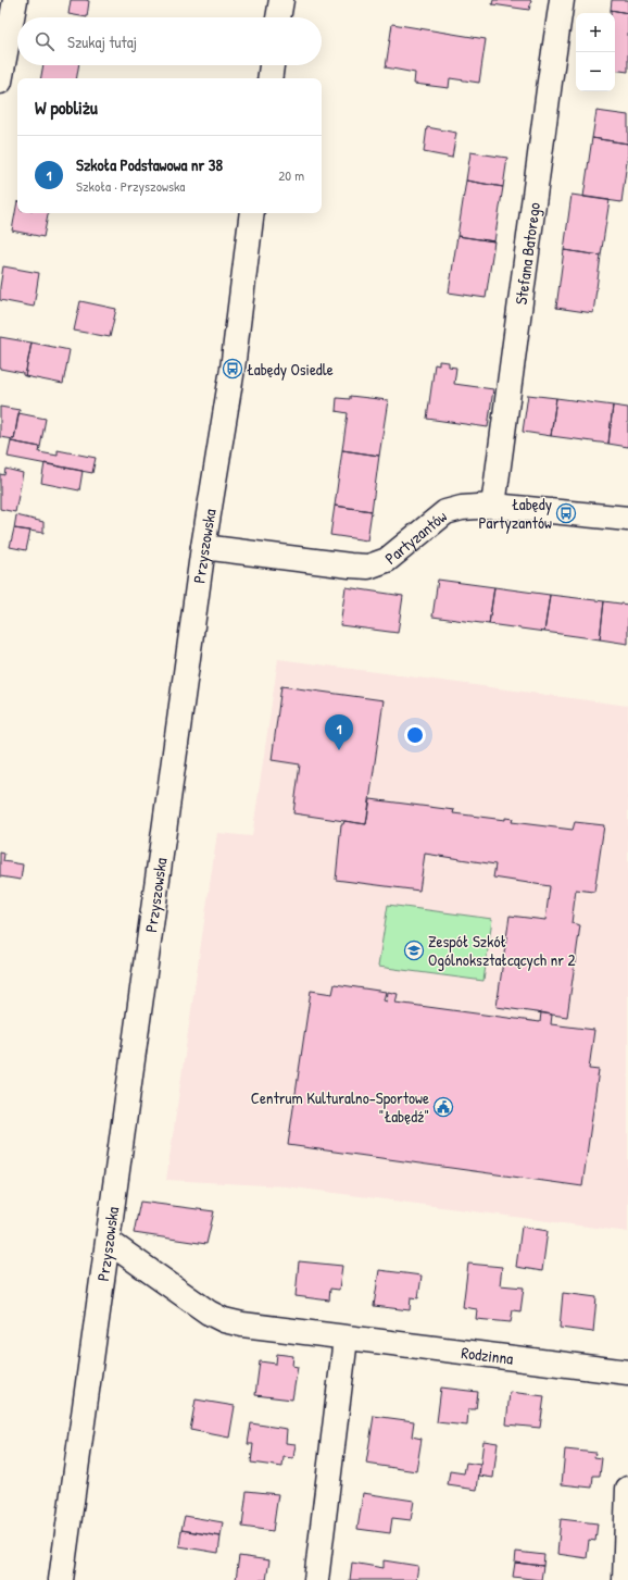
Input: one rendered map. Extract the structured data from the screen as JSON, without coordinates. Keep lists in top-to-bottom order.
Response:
{
  "streets": {
    "street": [
      "Stefana Batorego",
      "Partyzantów",
      "Przyszowska",
      "Rodzinna"
    ]
  },
  "crossings": [
    ["Stefana Batorego", "Partyzantów"],
    ["Partyzantów", "Przyszowska"],
    ["Przyszowska", "Rodzinna"]
  ],
  "places": {
    "bus stop": ["Łabędy Osiedle", "Łabędy Partyzantów"],
    "school or university": ["Zespół Szkół Ogólnokształcących nr 2"],
    "public building": ["Centrum Kulturalno-Sportowe \"Łabędź\""]
  },
  "page": {
    "map_buttons": ["+", "−"],
    "search": "Szukaj tutaj",
    "heading": "W pobliżu",
    "list": [
      {
        "mark": "1",
        "name": "Szkoła Podstawowa nr 38",
        "note": "Szkoła · Przyszowska",
        "value": "20 m"
      }
    ],
    "pins": "1"
  }
}
